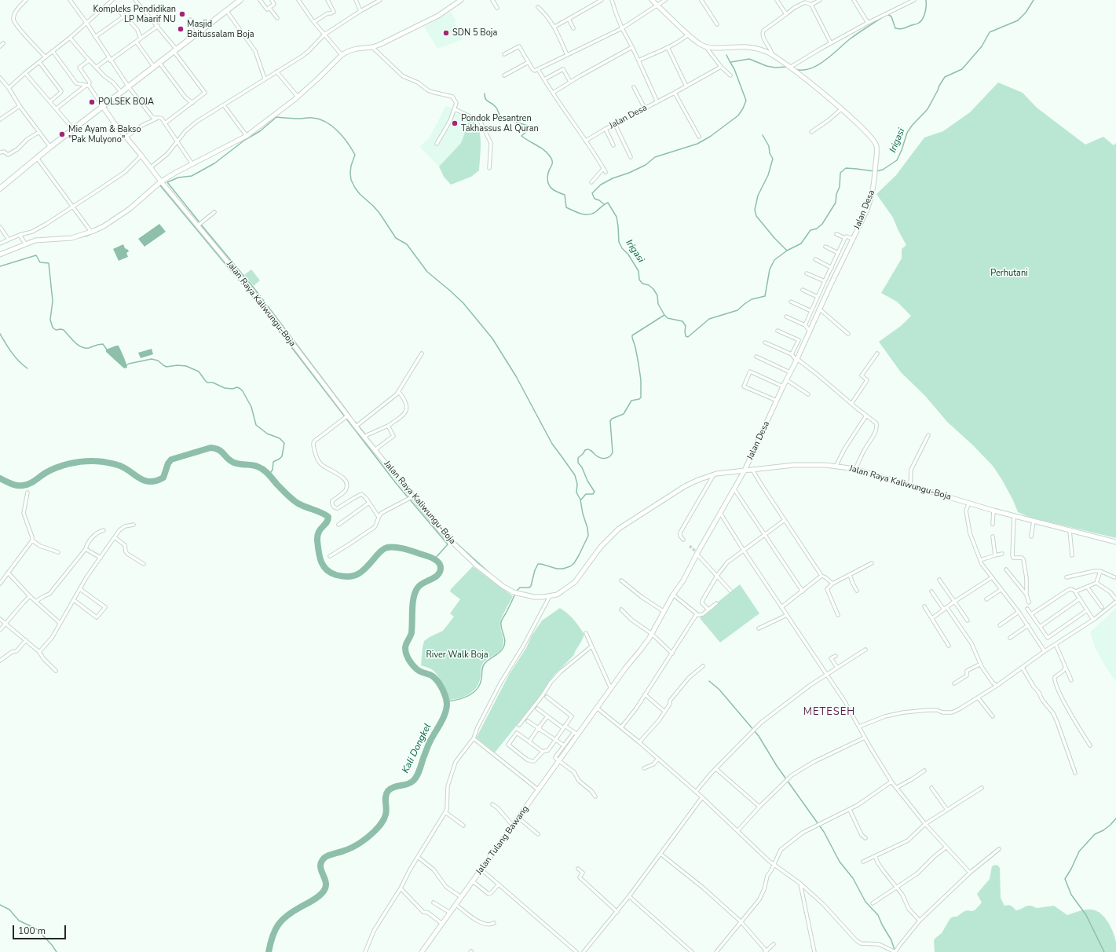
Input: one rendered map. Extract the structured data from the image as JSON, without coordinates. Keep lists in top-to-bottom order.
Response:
{
  "streets": {
    "street": ["Jalan Desa", "Jalan Raya Kaliwungu-Boja", "Jalan Tulang Bawang"]
  },
  "crossings": [
    ["Jalan Desa", "Jalan Raya Kaliwungu-Boja"],
    ["Jalan Desa", "Jalan Tulang Bawang"]
  ],
  "districts": ["METESEH"],
  "water": ["Irigasi", "Kali Dongkel"],
  "parks": ["Perhutani", "River Walk Boja"],
  "places": [
    "Kompleks Pendidikan LP Maarif NU",
    "Masjid Baitussalam Boja",
    "SDN 5 Boja",
    "POLSEK BOJA",
    "Pondok Pesantren Takhassus Al Quran",
    "Mie Ayam & Bakso \"Pak Mulyono\""
  ],
  "scale_bar": "100 m"
}
